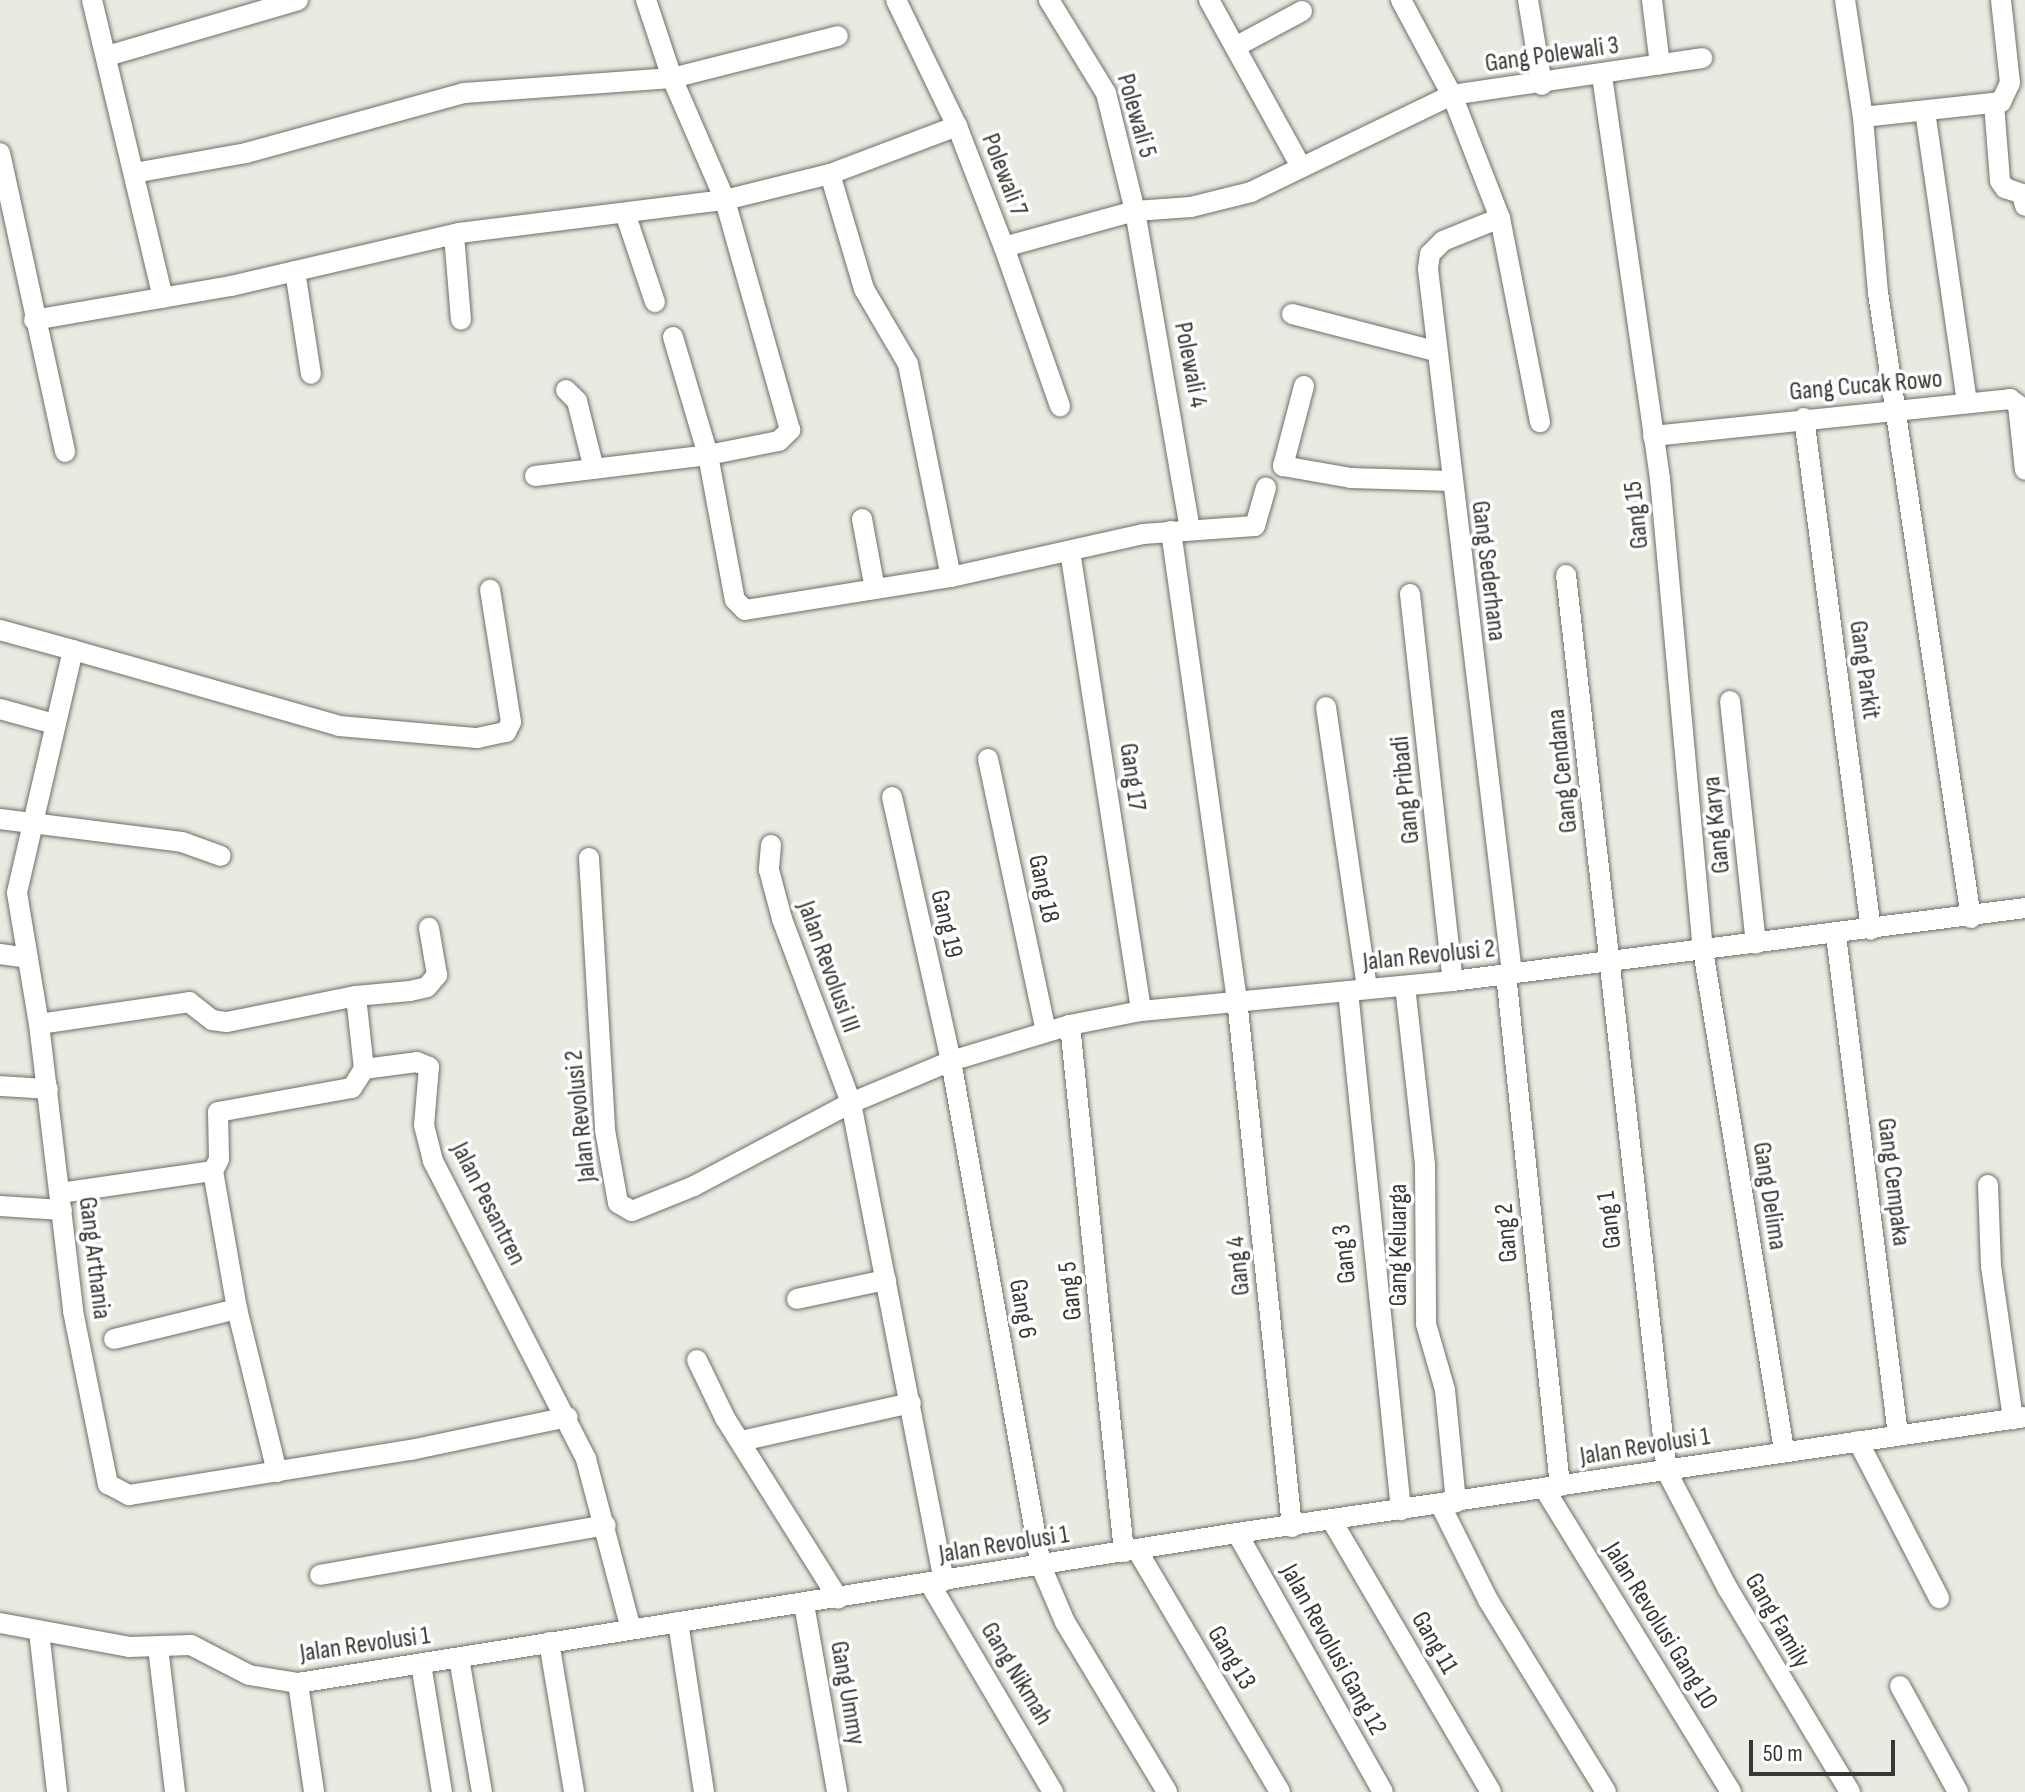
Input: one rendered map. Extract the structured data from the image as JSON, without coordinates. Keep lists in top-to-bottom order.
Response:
{
  "streets": {
    "street": [
      "Gang Polewali 3",
      "Polewali 5",
      "Polewali 7",
      "Polewali 4",
      "Gang Cucak Rowo",
      "Gang 15",
      "Gang Sederhana",
      "Gang Parkit",
      "Gang Cendana",
      "Gang 17",
      "Gang Pribadi",
      "Gang Karya",
      "Gang 18",
      "Gang 19",
      "Jalan Revolusi 2",
      "Jalan Revolusi III",
      "Gang Cempaka",
      "Gang Delima",
      "Jalan Pesantren",
      "Gang 1",
      "Gang 2",
      "Gang Keluarga",
      "Gang 3",
      "Gang Arthania",
      "Gang 4",
      "Gang 5",
      "Gang 6",
      "Jalan Revolusi 1",
      "Gang Family",
      "Jalan Revolusi Gang 10",
      "Gang 11",
      "Jalan Revolusi Gang 12",
      "Gang 13",
      "Gang Nikmah",
      "Gang Ummy"
    ]
  },
  "crossings": [
    ["Gang Polewali 3", "Polewali 7"],
    ["Gang Polewali 3", "Gang 15"],
    ["Polewali 5", "Polewali 7"],
    ["Polewali 5", "Polewali 4"],
    ["Polewali 7", "Polewali 4"],
    ["Polewali 4", "Jalan Revolusi 2"],
    ["Polewali 4", "Gang 4"],
    ["Gang Cucak Rowo", "Gang 15"],
    ["Gang Cucak Rowo", "Gang Parkit"],
    ["Gang 15", "Jalan Revolusi 2"],
    ["Gang 15", "Gang Delima"],
    ["Gang Sederhana", "Jalan Revolusi 2"],
    ["Gang Sederhana", "Gang 2"],
    ["Gang Parkit", "Jalan Revolusi 2"],
    ["Gang Cendana", "Jalan Revolusi 2"],
    ["Gang Cendana", "Gang 1"],
    ["Gang 17", "Jalan Revolusi 2"],
    ["Gang Pribadi", "Jalan Revolusi 2"],
    ["Gang Karya", "Jalan Revolusi 2"],
    ["Gang 18", "Jalan Revolusi 2"],
    ["Gang 19", "Jalan Revolusi 2"],
    ["Gang 19", "Gang 6"],
    ["Jalan Revolusi 2", "Jalan Revolusi III"],
    ["Jalan Revolusi 2", "Gang Cempaka"],
    ["Jalan Revolusi 2", "Gang Delima"],
    ["Jalan Revolusi 2", "Gang 1"],
    ["Jalan Revolusi 2", "Gang 2"],
    ["Jalan Revolusi 2", "Gang Keluarga"],
    ["Jalan Revolusi 2", "Gang 3"],
    ["Jalan Revolusi 2", "Gang 4"],
    ["Jalan Revolusi 2", "Gang 5"],
    ["Jalan Revolusi 2", "Gang 6"],
    ["Gang Cempaka", "Jalan Revolusi 1"],
    ["Gang Delima", "Jalan Revolusi 1"],
    ["Jalan Pesantren", "Gang Arthania"],
    ["Gang 1", "Jalan Revolusi 1"],
    ["Gang 1", "Gang Family"],
    ["Gang 2", "Jalan Revolusi 1"],
    ["Gang 2", "Jalan Revolusi Gang 10"],
    ["Gang Keluarga", "Jalan Revolusi 1"],
    ["Gang 3", "Jalan Revolusi 1"],
    ["Gang 4", "Jalan Revolusi 1"],
    ["Gang 5", "Jalan Revolusi 1"],
    ["Gang 5", "Gang 13"],
    ["Gang 6", "Jalan Revolusi 1"],
    ["Jalan Revolusi 1", "Gang Family"],
    ["Jalan Revolusi 1", "Jalan Revolusi Gang 10"],
    ["Jalan Revolusi 1", "Gang 11"],
    ["Jalan Revolusi 1", "Jalan Revolusi Gang 12"],
    ["Jalan Revolusi 1", "Gang 13"],
    ["Jalan Revolusi 1", "Gang Nikmah"],
    ["Jalan Revolusi 1", "Gang Ummy"]
  ],
  "scale_bar": "50 m"
}
